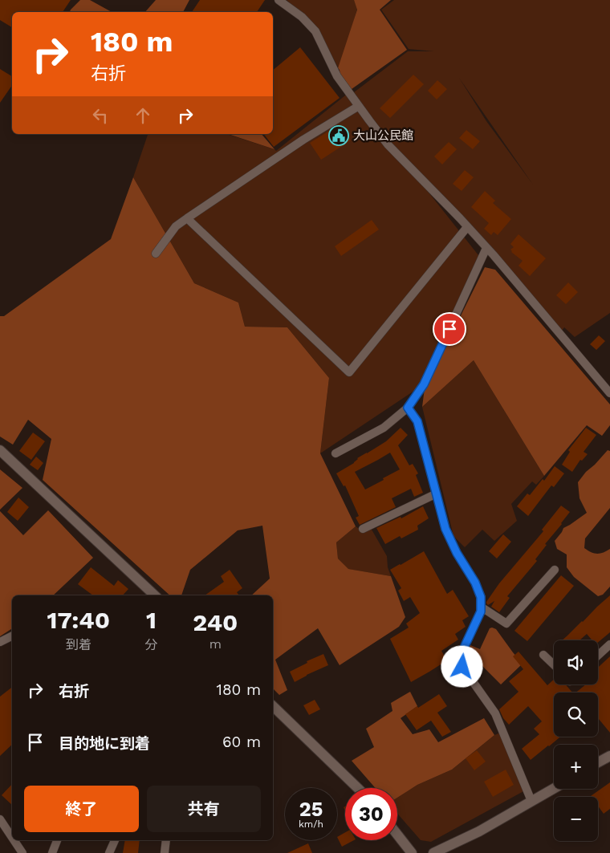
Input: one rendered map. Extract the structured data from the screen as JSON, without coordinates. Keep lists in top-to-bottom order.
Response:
{
  "places": {
    "public building": ["大山公民館"]
  },
  "page": {
    "turn": ["180 m", "右折"],
    "eta": [
      "17:40",
      "到着",
      "1",
      "分",
      "240",
      "m"
    ],
    "map_buttons": ["+", "−"],
    "list": [
      {
        "name": "右折",
        "value": "180 m"
      },
      {
        "name": "目的地に到着",
        "value": "60 m"
      }
    ],
    "buttons": ["終了", "共有"],
    "speed": "25 km/h",
    "limit": "30"
  }
}
